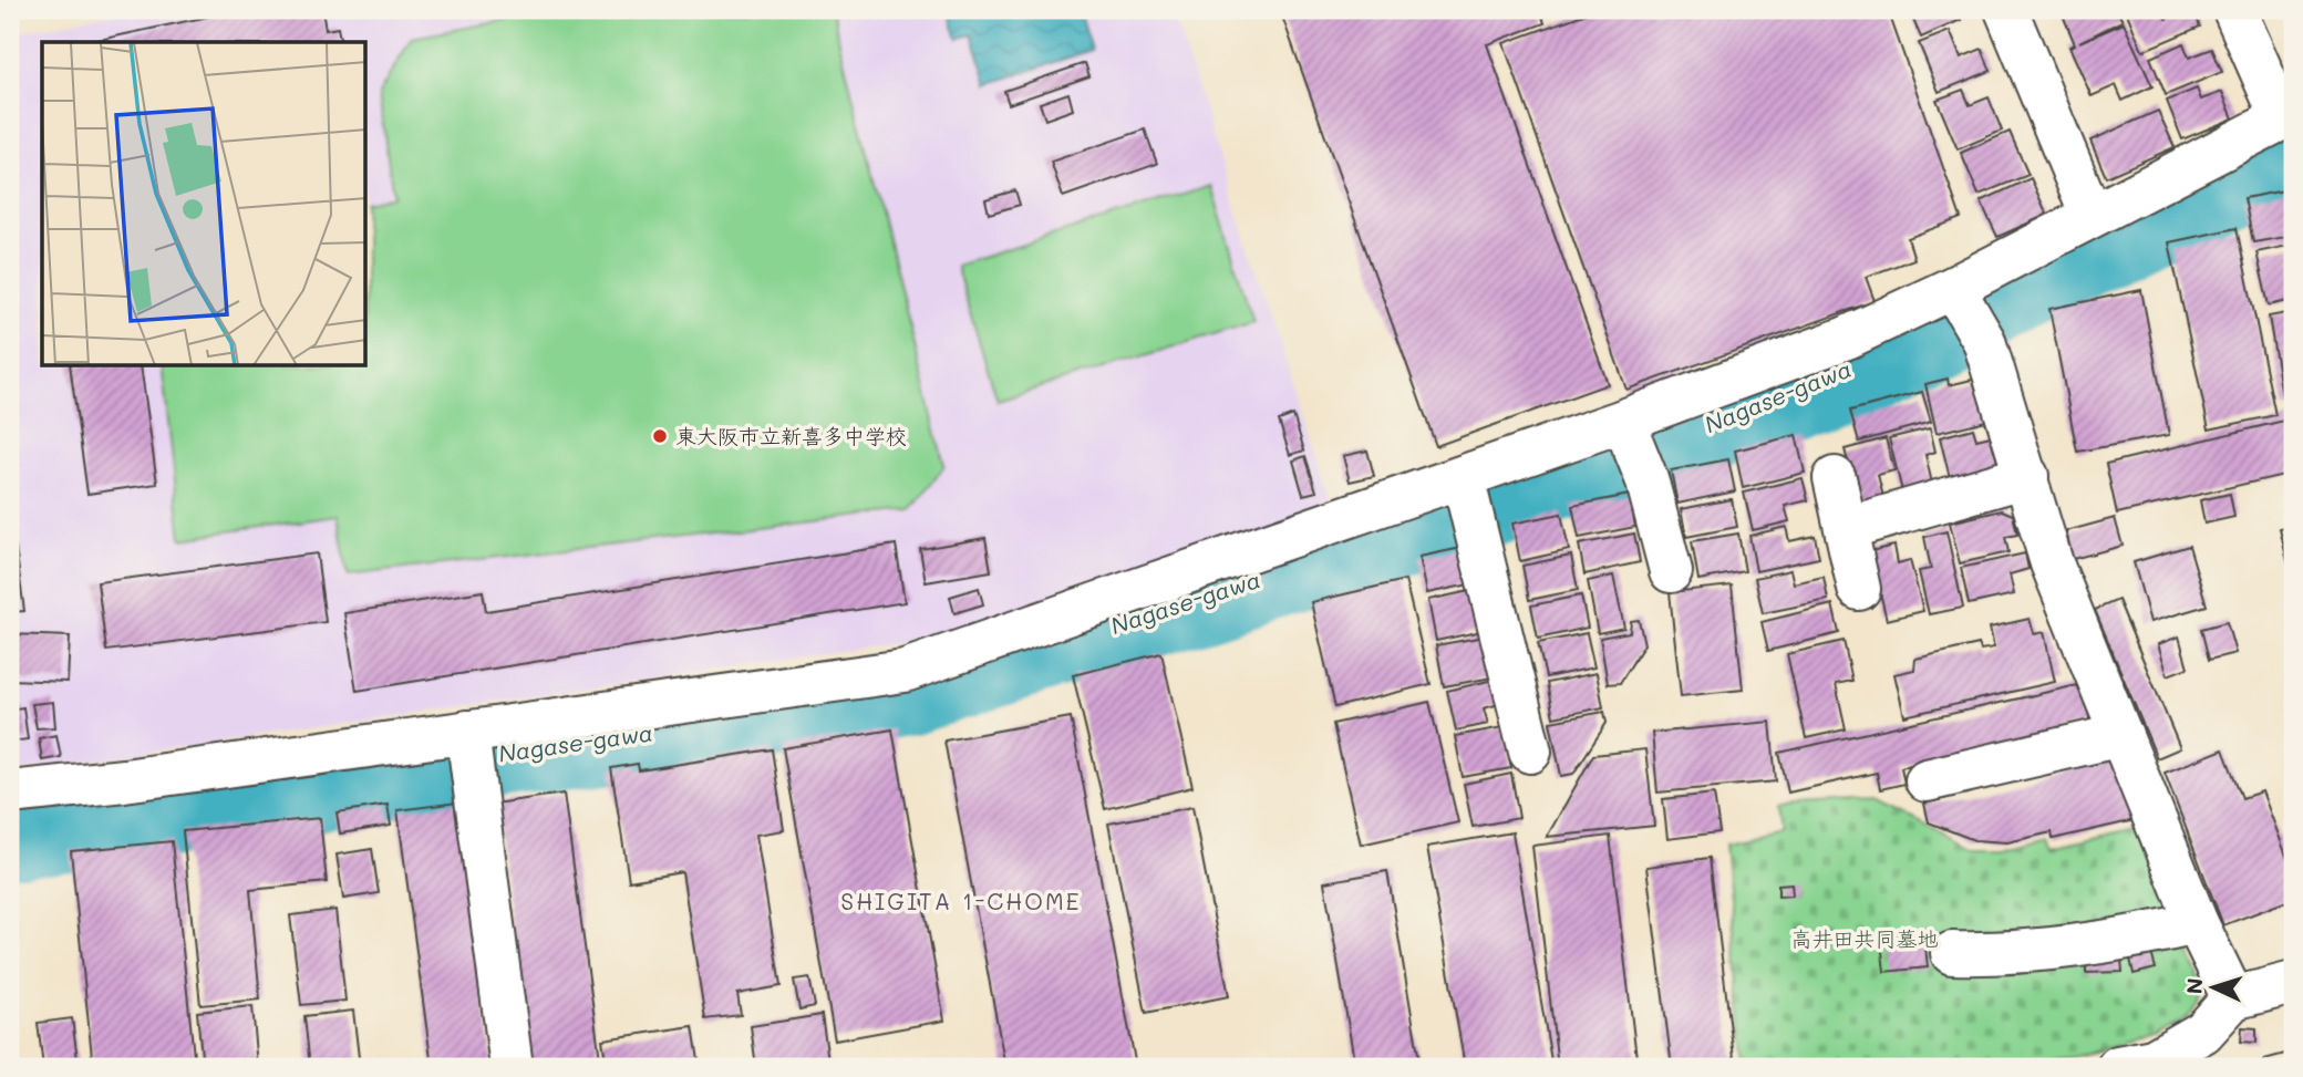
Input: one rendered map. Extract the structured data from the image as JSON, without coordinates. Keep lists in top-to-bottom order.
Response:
{
  "districts": ["SHIGITA 1-CHOME"],
  "water": ["Nagase-gawa"],
  "parks": ["高井田共同墓地"],
  "places": ["東大阪市立新喜多中学校"],
  "north": "left"
}
